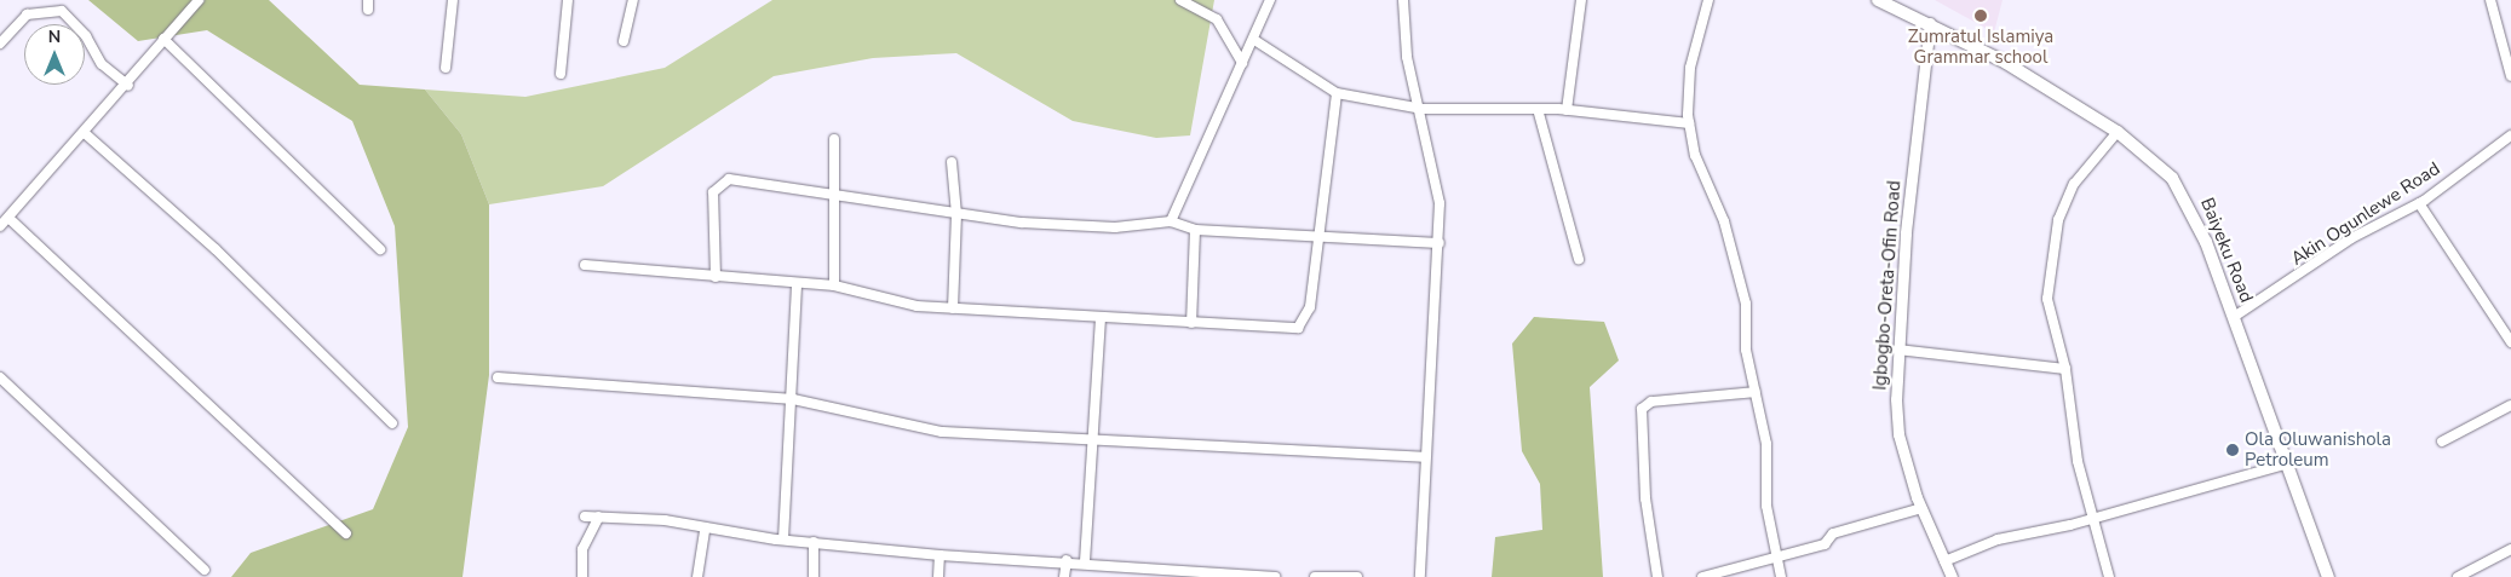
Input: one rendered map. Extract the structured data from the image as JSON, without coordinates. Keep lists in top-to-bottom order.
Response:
{
  "streets": {
    "main road": ["Baiyeku Road"],
    "street": ["Akin Ogunlewe Road", "Igbogbo-Oreta-Ofin Road"]
  },
  "crossings": [
    ["Akin Ogunlewe Road", "Baiyeku Road"],
    ["Baiyeku Road", "Igbogbo-Oreta-Ofin Road"]
  ],
  "places": ["Zumratul Islamiya Grammar school", "Ola Oluwanishola Petroleum"],
  "north": "top"
}
